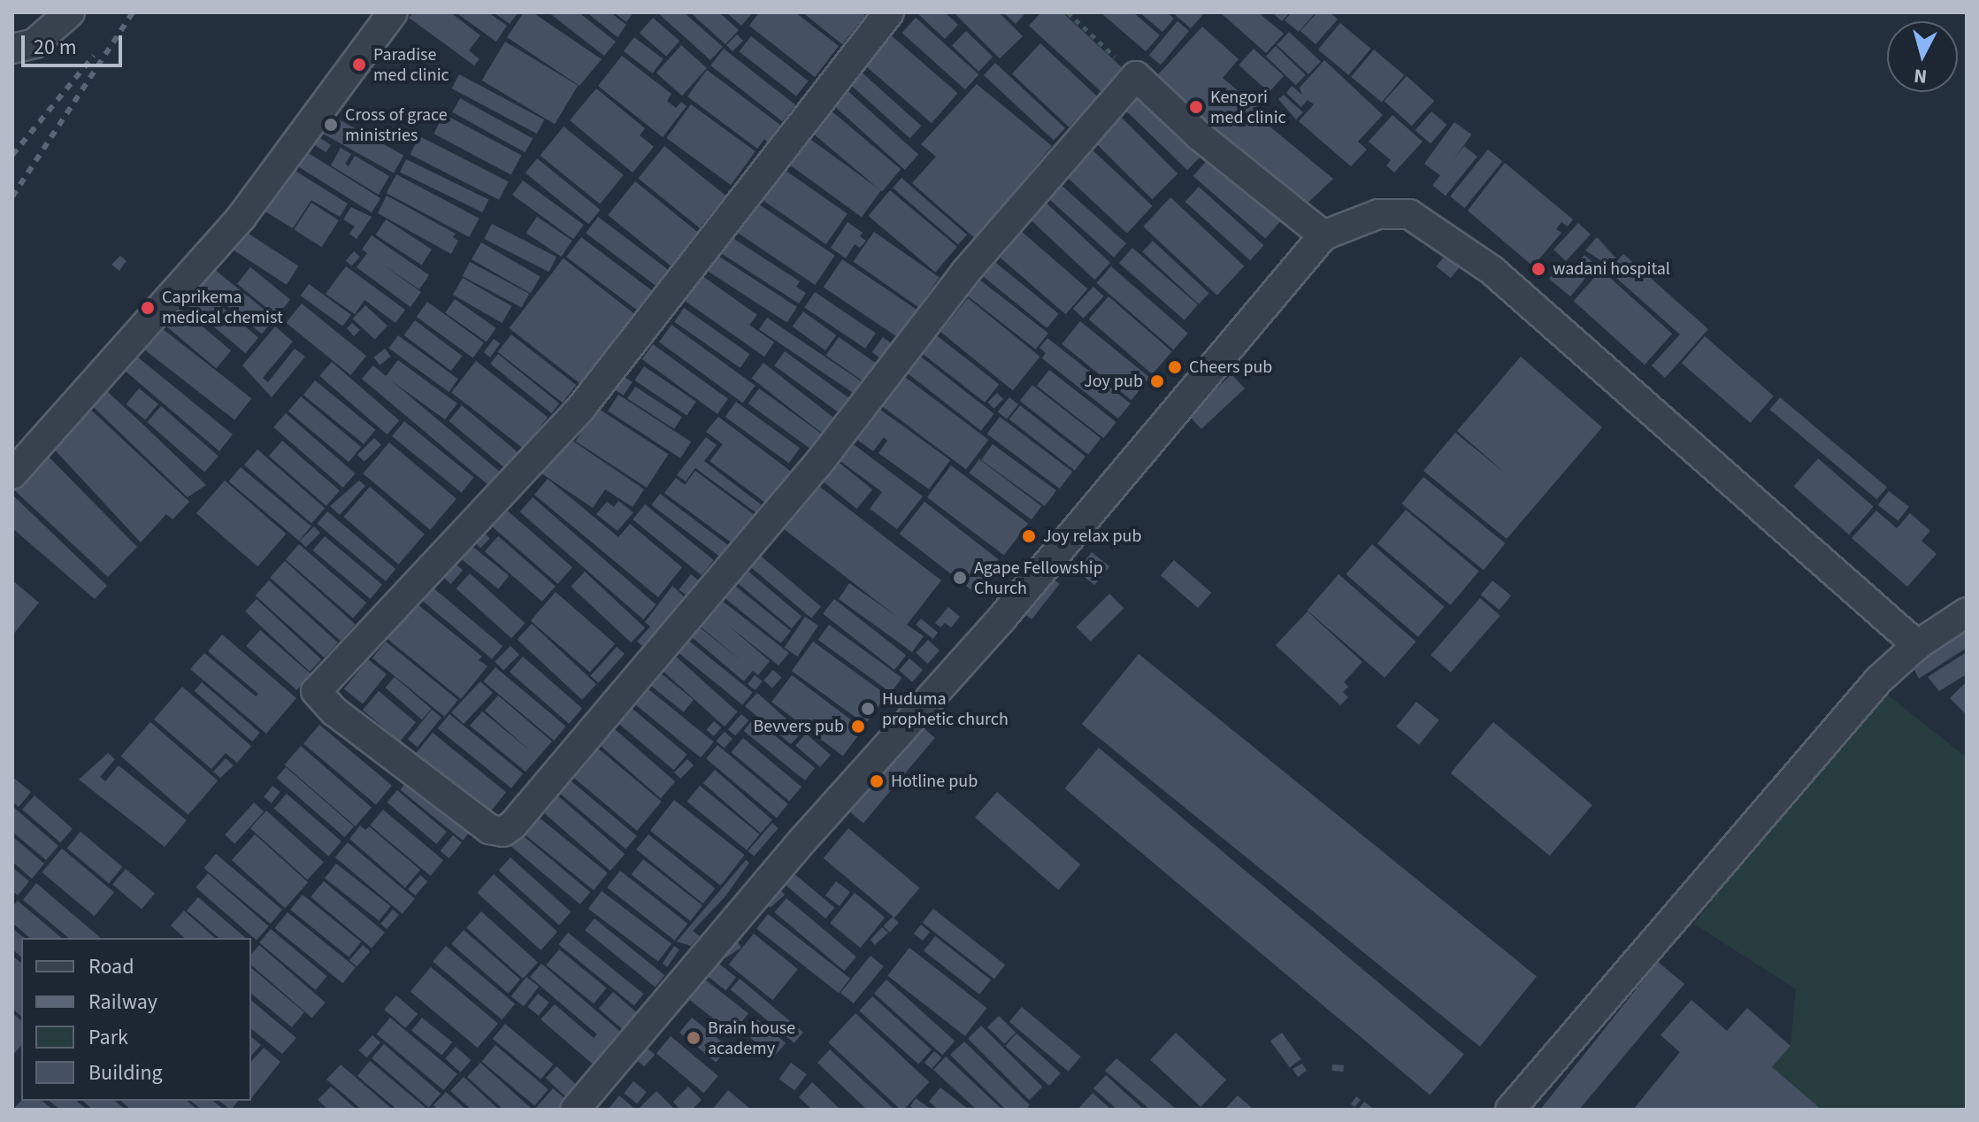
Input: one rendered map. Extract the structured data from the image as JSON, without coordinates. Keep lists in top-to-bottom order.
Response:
{
  "places": [
    "Paradise med clinic",
    "Kengori med clinic",
    "Cross of grace ministries",
    "wadani hospital",
    "Caprikema medical chemist",
    "Cheers pub",
    "Joy pub",
    "Joy relax pub",
    "Agape Fellowship Church",
    "Huduma prophetic church",
    "Bevvers pub",
    "Hotline pub",
    "Brain house academy"
  ],
  "legend": [
    "Road",
    "Railway",
    "Park",
    "Building"
  ],
  "scale_bar": "20 m",
  "north": "bottom"
}
